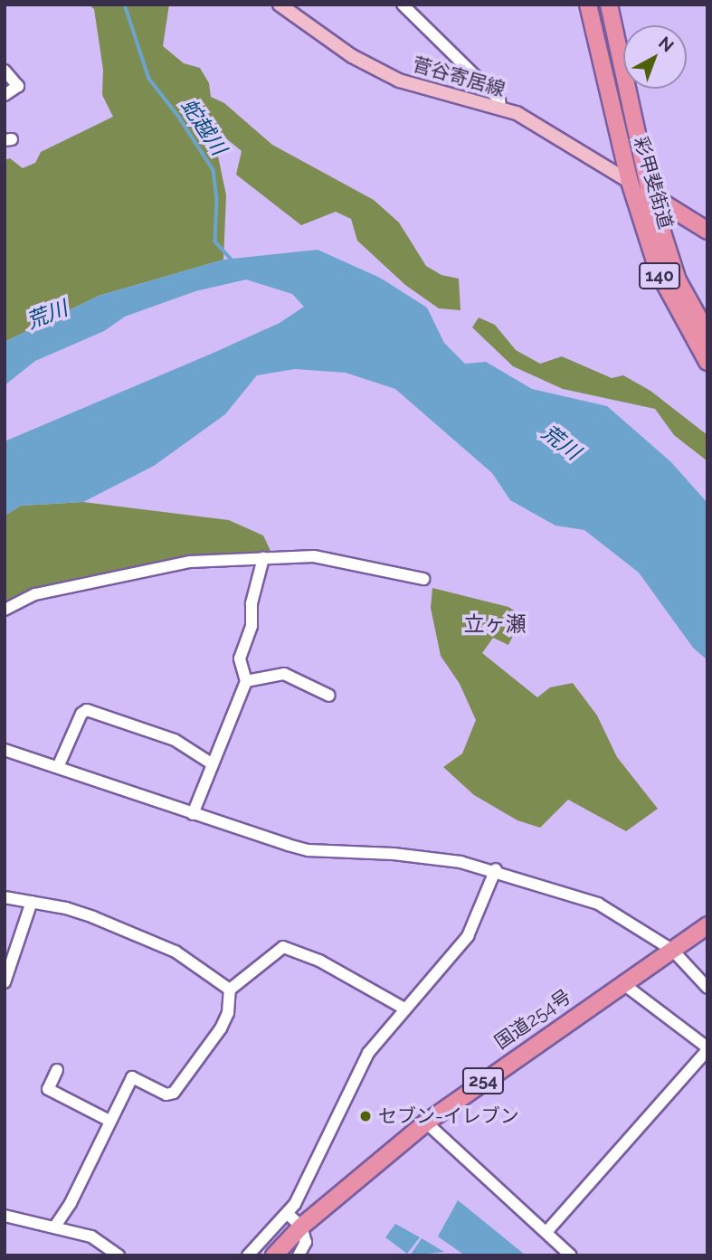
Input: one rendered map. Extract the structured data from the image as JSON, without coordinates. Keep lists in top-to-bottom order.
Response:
{
  "streets": {
    "highway": [
      "彩甲斐街道",
      "140",
      "国道254号",
      "254"
    ],
    "main road": ["菅谷寄居線"]
  },
  "crossings": [
    ["菅谷寄居線", "彩甲斐街道"]
  ],
  "districts": ["立ヶ瀬"],
  "water": ["蛇越川", "荒川"],
  "places": ["セブン-イレブン"],
  "north": "top right"
}
